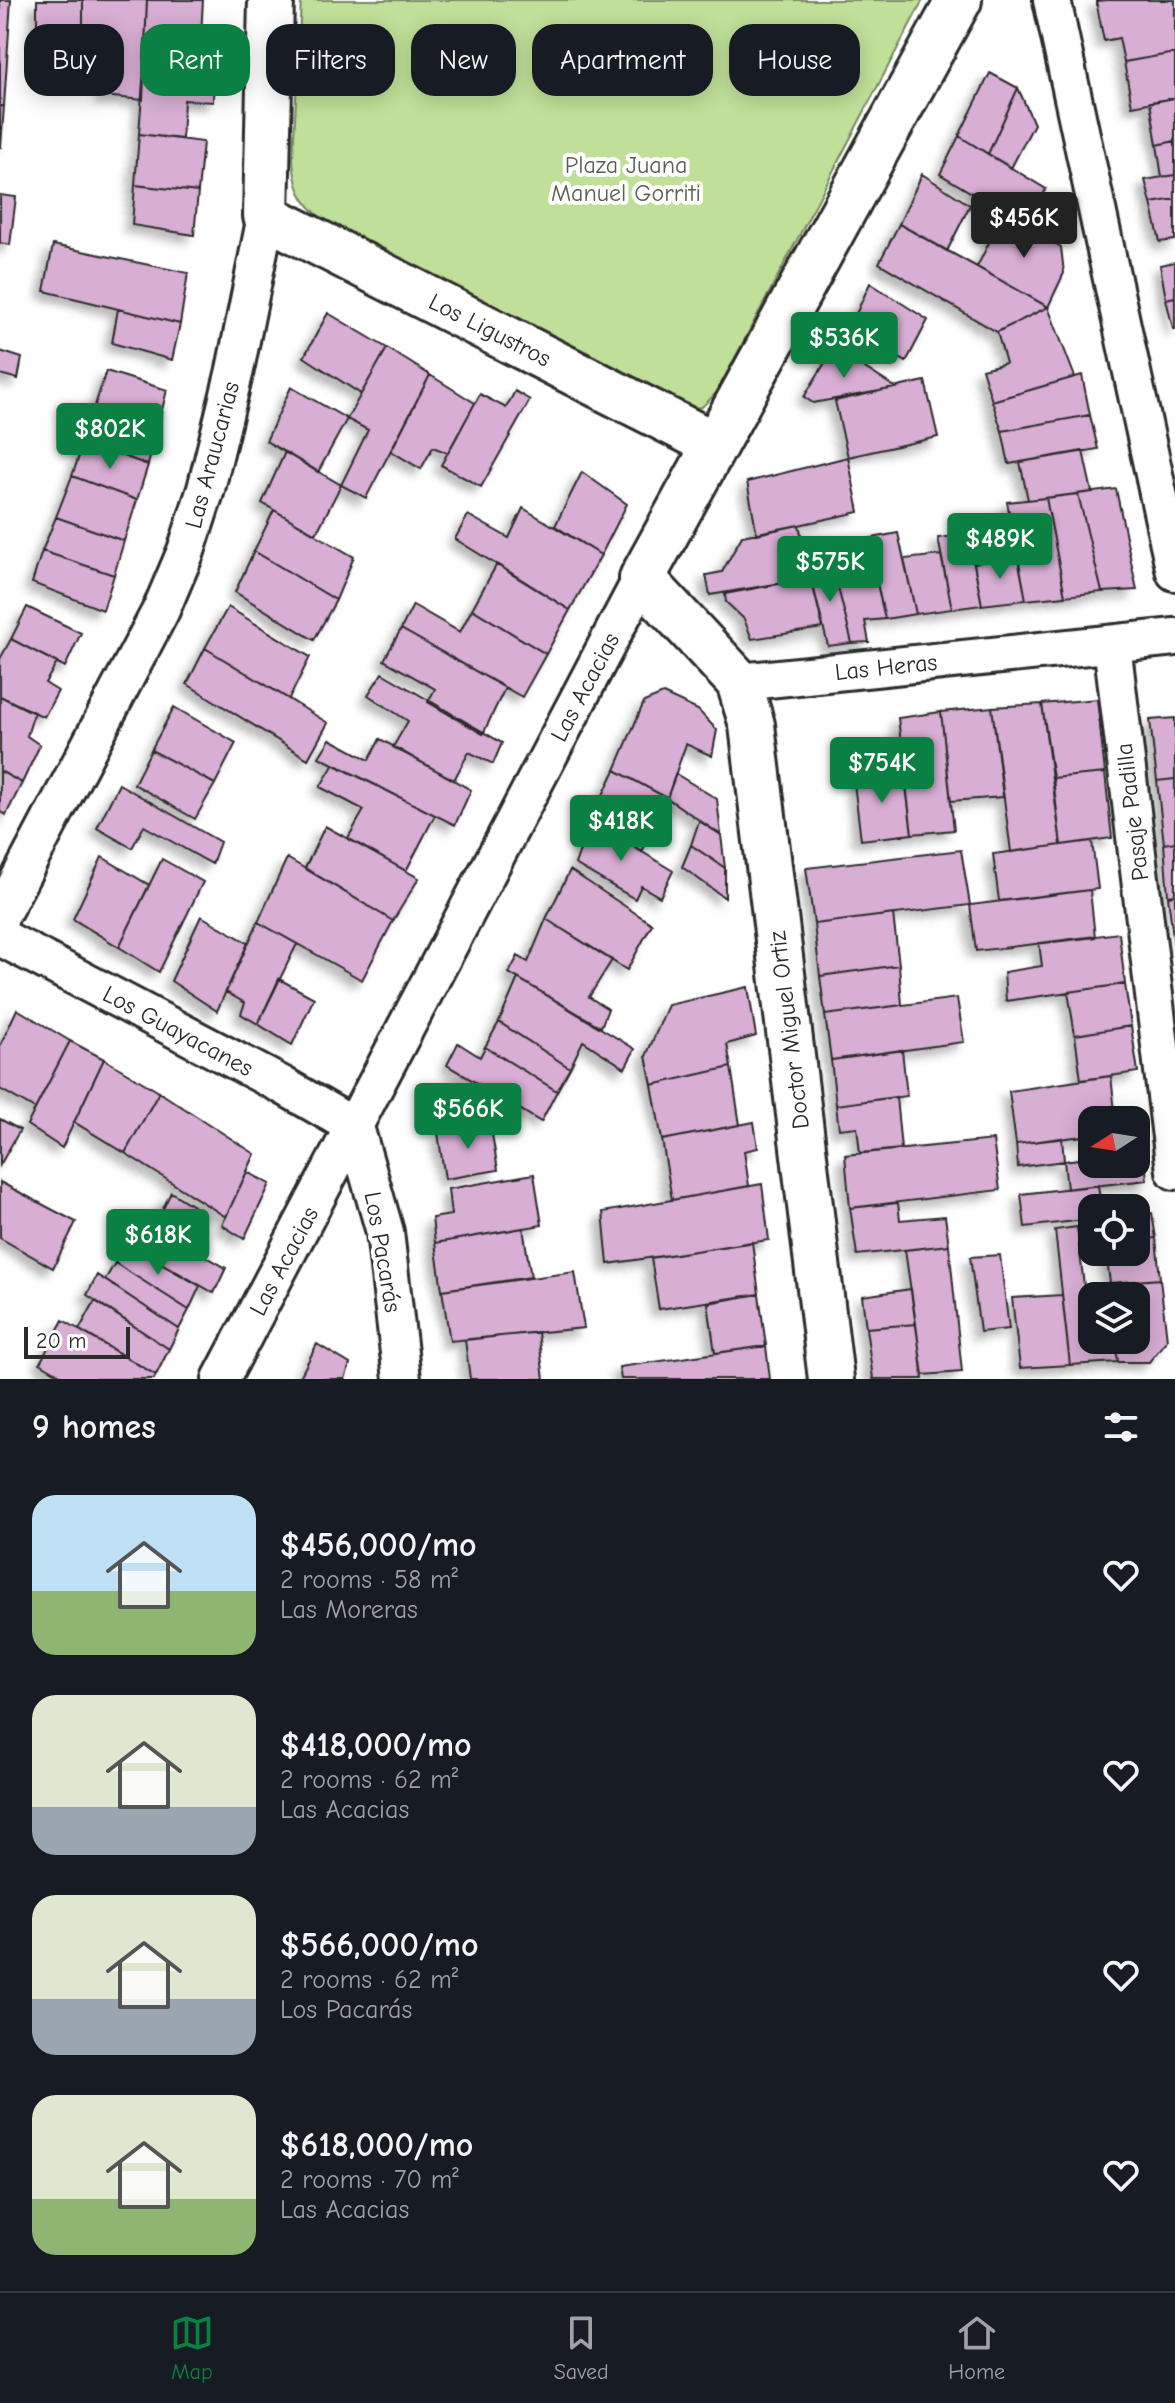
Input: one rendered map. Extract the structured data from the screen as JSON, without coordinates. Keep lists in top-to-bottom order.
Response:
{
  "streets": {
    "street": [
      "Los Ligustros",
      "Las Araucarias",
      "Las Heras",
      "Las Acacias",
      "Pasaje Padilla",
      "Doctor Miguel Ortiz",
      "Los Guayacanes",
      "Los Pacarás"
    ]
  },
  "crossings": [
    ["Los Ligustros", "Las Araucarias"],
    ["Los Ligustros", "Las Acacias"],
    ["Las Heras", "Pasaje Padilla"],
    ["Las Heras", "Doctor Miguel Ortiz"],
    ["Las Acacias", "Los Guayacanes"],
    ["Las Acacias", "Los Pacarás"],
    ["Los Guayacanes", "Los Pacarás"]
  ],
  "parks": ["Plaza Juana Manuel Gorriti"],
  "scale_bar": "20 m",
  "north": "left",
  "page": {
    "chip": [
      "Buy",
      "Rent",
      "Filters",
      "New",
      "Apartment",
      "House"
    ],
    "price": [
      "$456K",
      "$536K",
      "$802K",
      "$489K",
      "$575K",
      "$754K",
      "$418K",
      "$566K",
      "$618K"
    ],
    "scale": "20 m",
    "heading": "9 homes",
    "list": [
      {
        "name": "$456,000/mo",
        "note": "2 rooms · 58 m² · Las Moreras"
      },
      {
        "name": "$418,000/mo",
        "note": "2 rooms · 62 m² · Las Acacias"
      },
      {
        "name": "$566,000/mo",
        "note": "2 rooms · 62 m² · Los Pacarás"
      },
      {
        "name": "$618,000/mo",
        "note": "2 rooms · 70 m² · Las Acacias"
      }
    ],
    "tabs": ["Map", "Saved", "Home"]
  }
}
